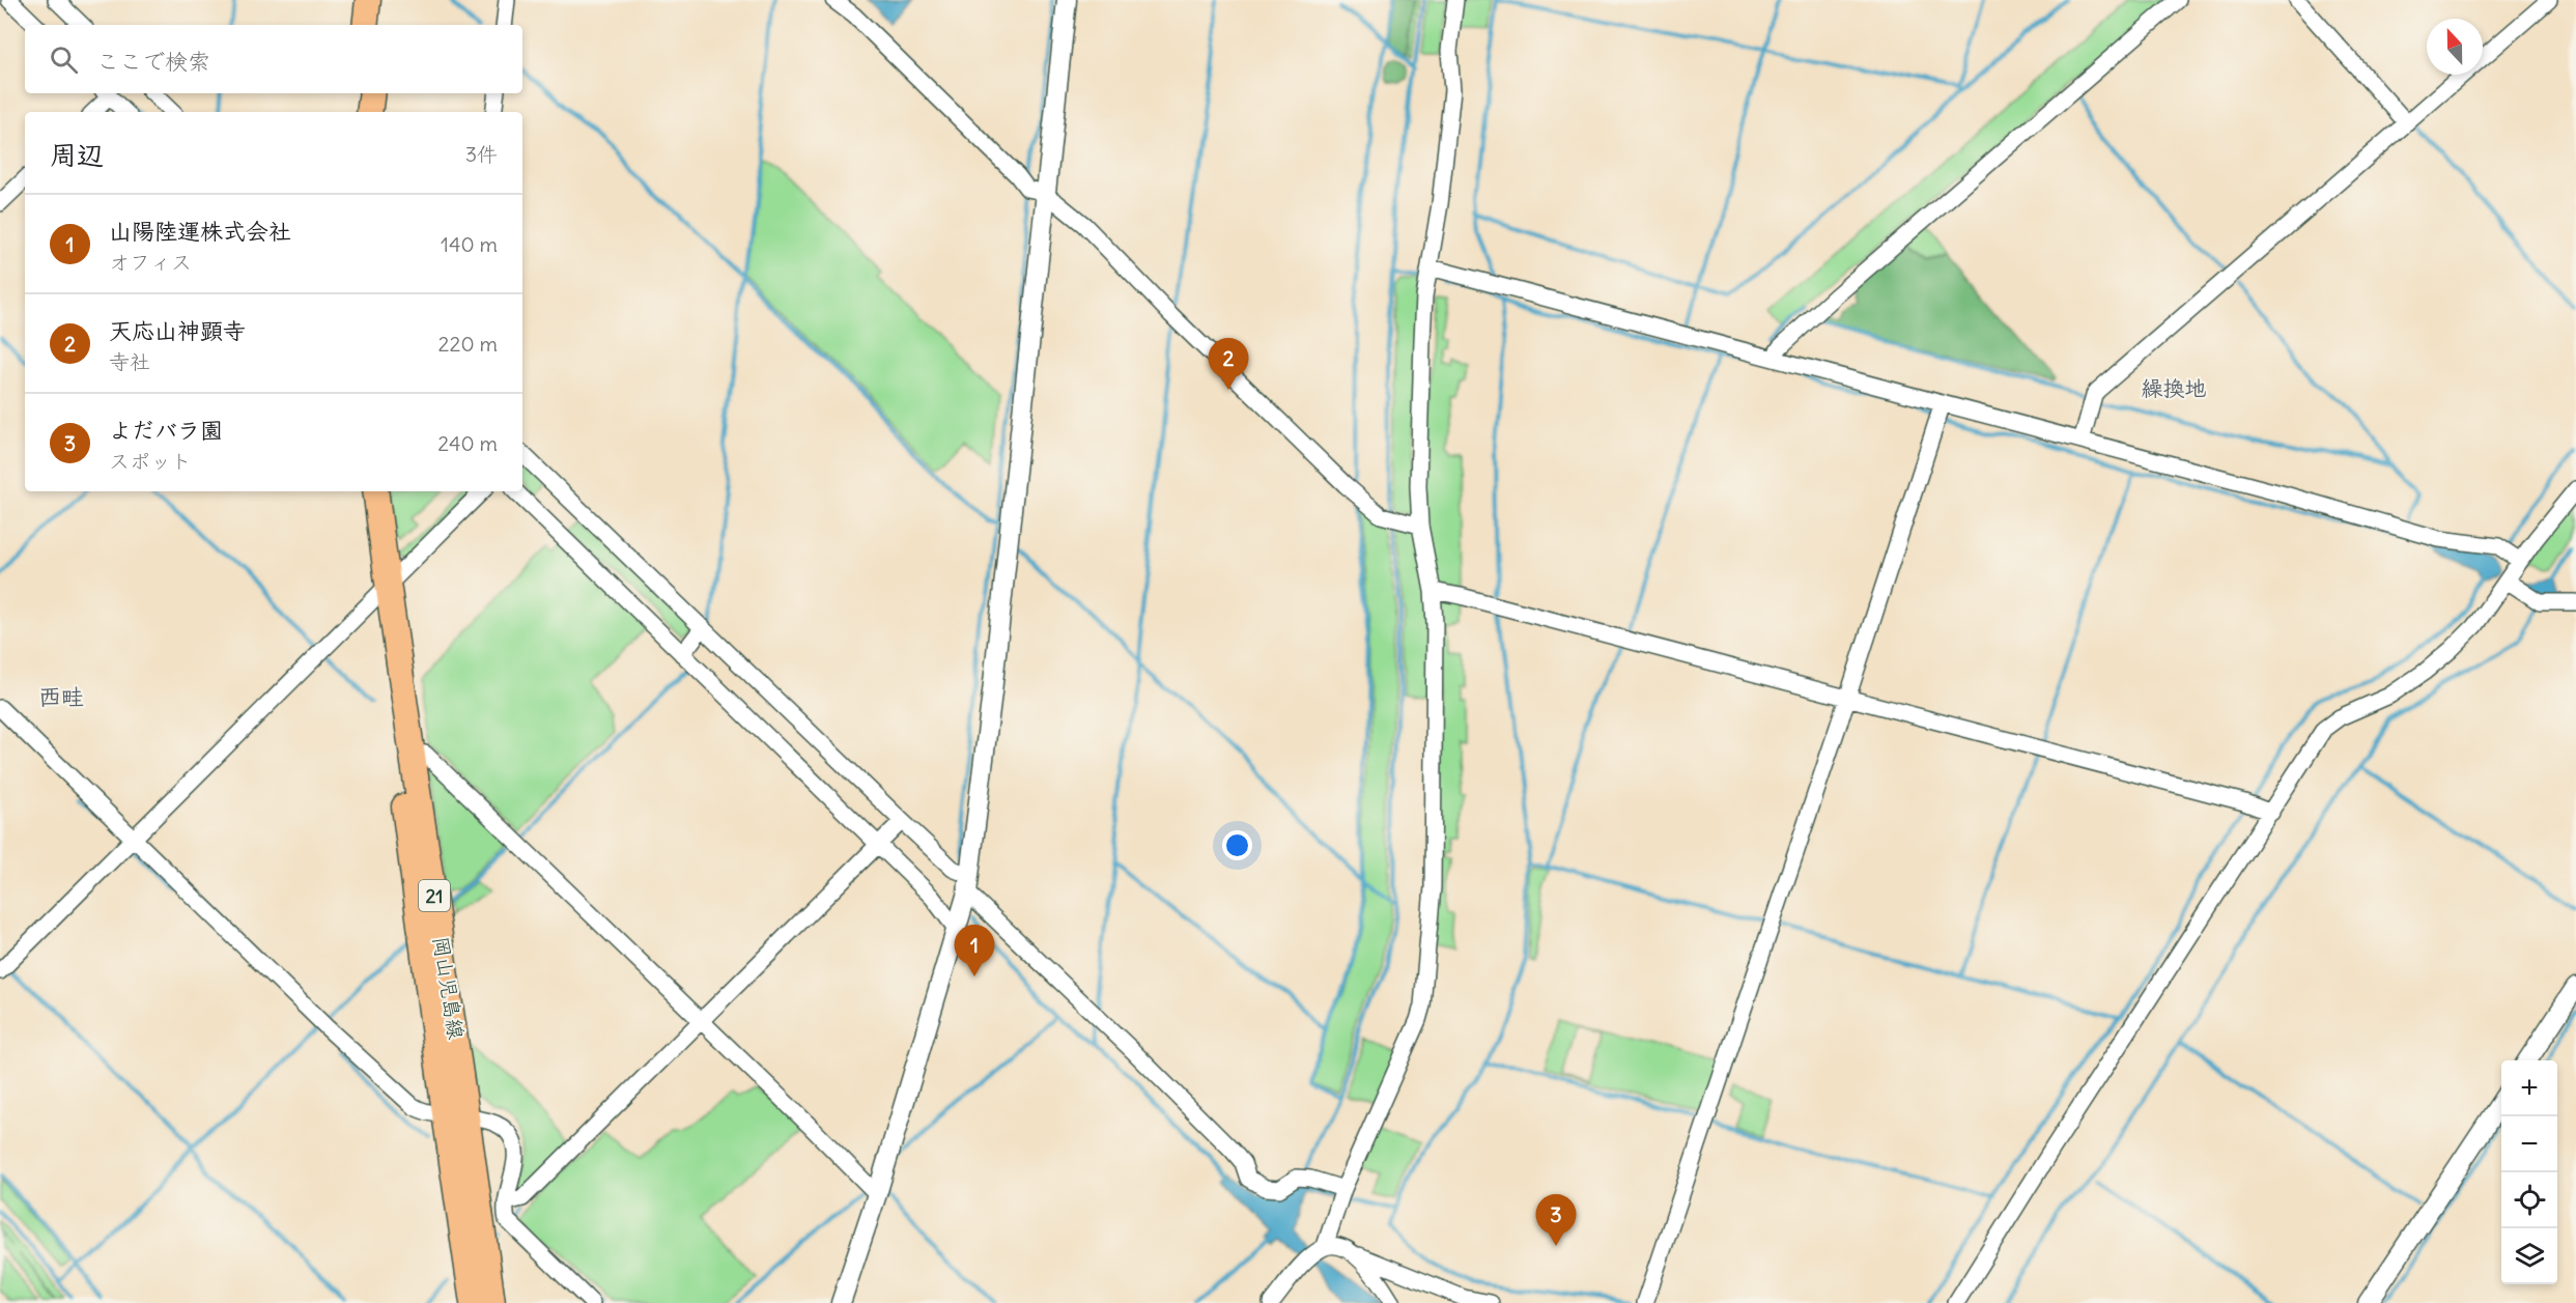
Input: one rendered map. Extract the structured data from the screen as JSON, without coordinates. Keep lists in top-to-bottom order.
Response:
{
  "streets": {
    "main road": ["21", "岡山児島線"]
  },
  "districts": ["繰換地", "西畦"],
  "north": "top",
  "page": {
    "search": "ここで検索",
    "heading": ["周辺", "3件"],
    "list": [
      {
        "mark": "1",
        "name": "山陽陸運株式会社",
        "note": "オフィス",
        "value": "140 m"
      },
      {
        "mark": "2",
        "name": "天応山神顕寺",
        "note": "寺社",
        "value": "220 m"
      },
      {
        "mark": "3",
        "name": "よだバラ園",
        "note": "スポット",
        "value": "240 m"
      }
    ],
    "pins": ["2", "1", "3"],
    "map_buttons": ["+", "−"]
  }
}
